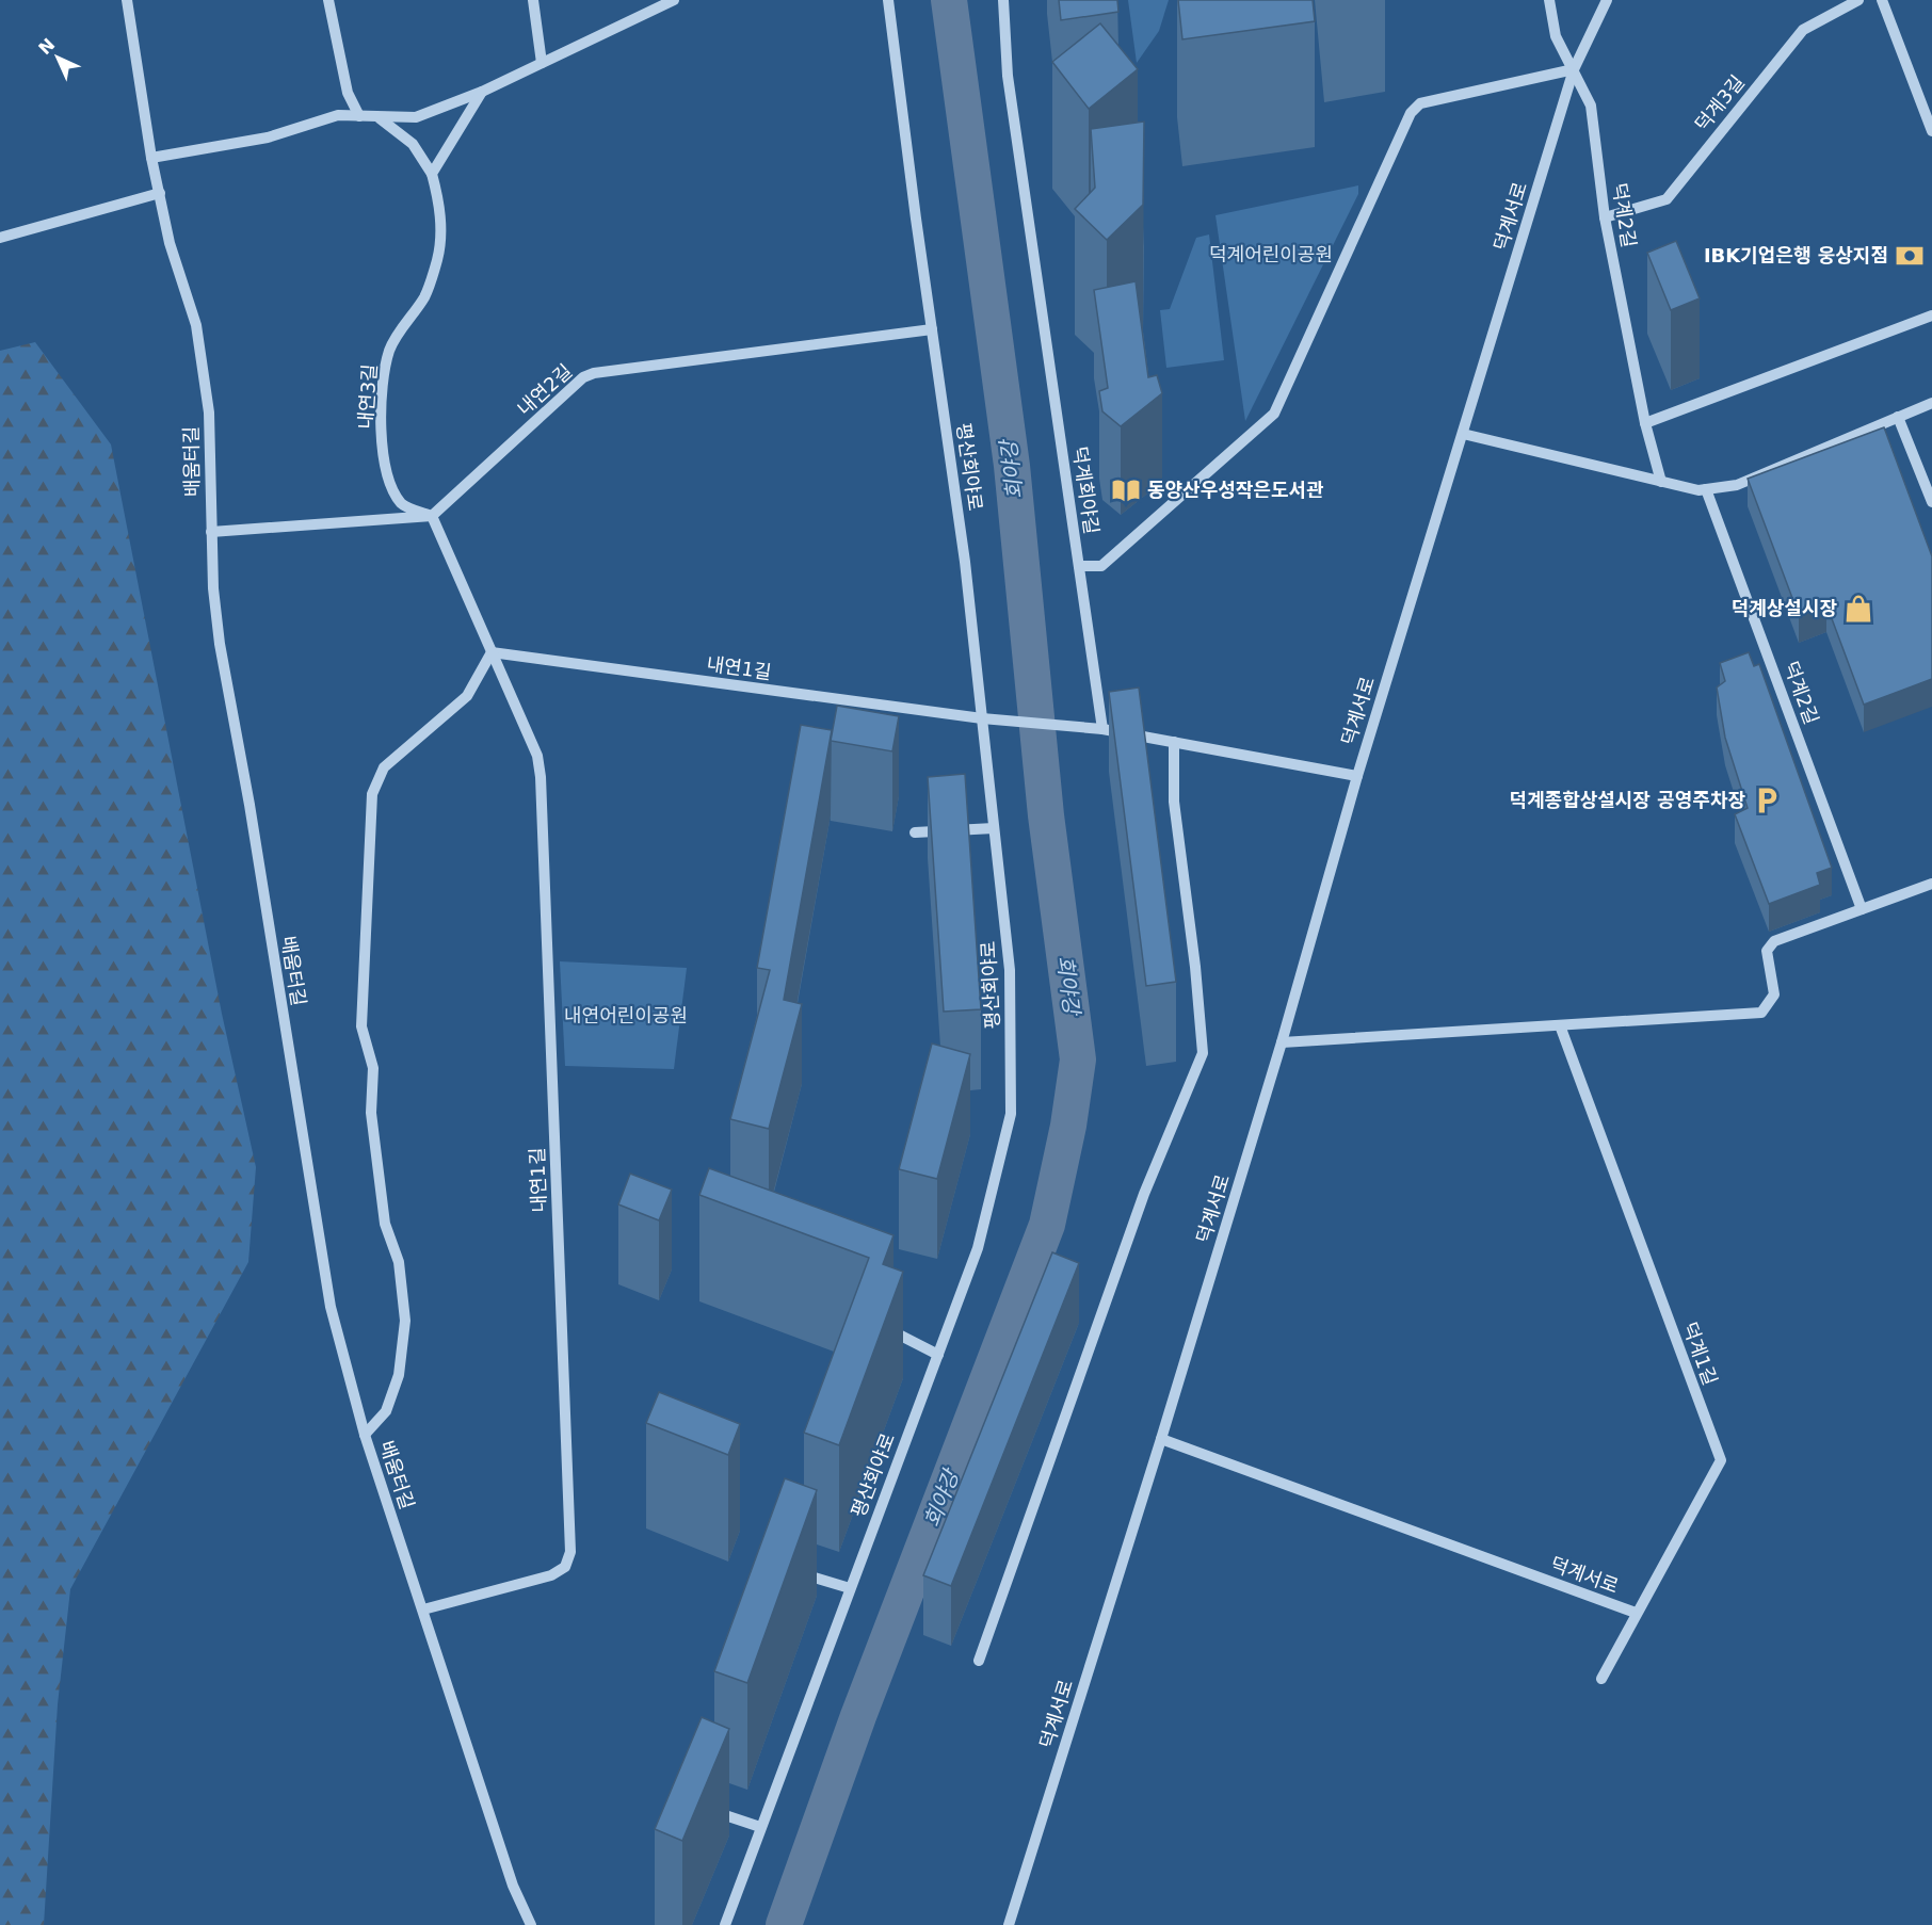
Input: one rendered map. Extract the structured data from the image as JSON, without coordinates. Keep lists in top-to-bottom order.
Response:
{
  "streets": {
    "street": [
      "덕계3길",
      "덕계2길",
      "덕계서로",
      "내연2길",
      "내연3길",
      "배움터길",
      "평산회야로",
      "덕계회야길",
      "내연1길",
      "덕계1길"
    ]
  },
  "crossings": [
    ["덕계3길", "덕계2길"],
    ["덕계2길", "덕계서로"],
    ["덕계서로", "덕계1길"],
    ["내연2길", "내연3길"],
    ["내연2길", "평산회야로"],
    ["내연2길", "내연1길"],
    ["내연3길", "내연1길"],
    ["배움터길", "내연1길"],
    ["평산회야로", "내연1길"],
    ["덕계회야길", "내연1길"]
  ],
  "water": ["회야강"],
  "parks": ["덕계어린이공원", "내연어린이공원"],
  "places": {
    "bank": ["IBK기업은행 웅상지점"],
    "library": ["동양산우성작은도서관"],
    "shop": ["덕계상설시장"],
    "parking": ["덕계종합상설시장 공영주차장"]
  },
  "north": "top left"
}
